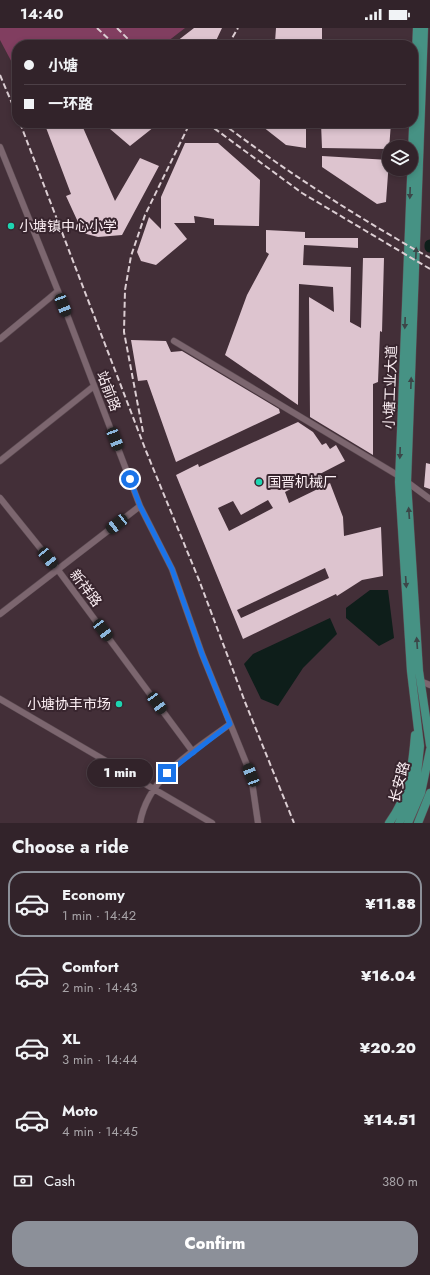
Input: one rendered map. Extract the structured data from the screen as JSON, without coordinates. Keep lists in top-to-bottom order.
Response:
{
  "streets": {
    "main road": ["小塘工业大道", "长安路"],
    "street": ["站前路", "新祥路"]
  },
  "crossings": [
    ["小塘工业大道", "长安路"]
  ],
  "places": ["小塘镇中心小学", "国晋机械厂", "小塘协丰市场"],
  "page": {
    "status": "14:40",
    "banner": ["小塘", "一环路"],
    "bubble": "1 min",
    "heading": "Choose a ride",
    "list": [
      {
        "name": "Economy",
        "note": "1 min · 14:42",
        "value": "¥11.88"
      },
      {
        "name": "Comfort",
        "note": "2 min · 14:43",
        "value": "¥16.04"
      },
      {
        "name": "XL",
        "note": "3 min · 14:44",
        "value": "¥20.20"
      },
      {
        "name": "Moto",
        "note": "4 min · 14:45",
        "value": "¥14.51"
      }
    ],
    "pay": ["Cash", "380 m"],
    "buttons": "Confirm"
  }
}
